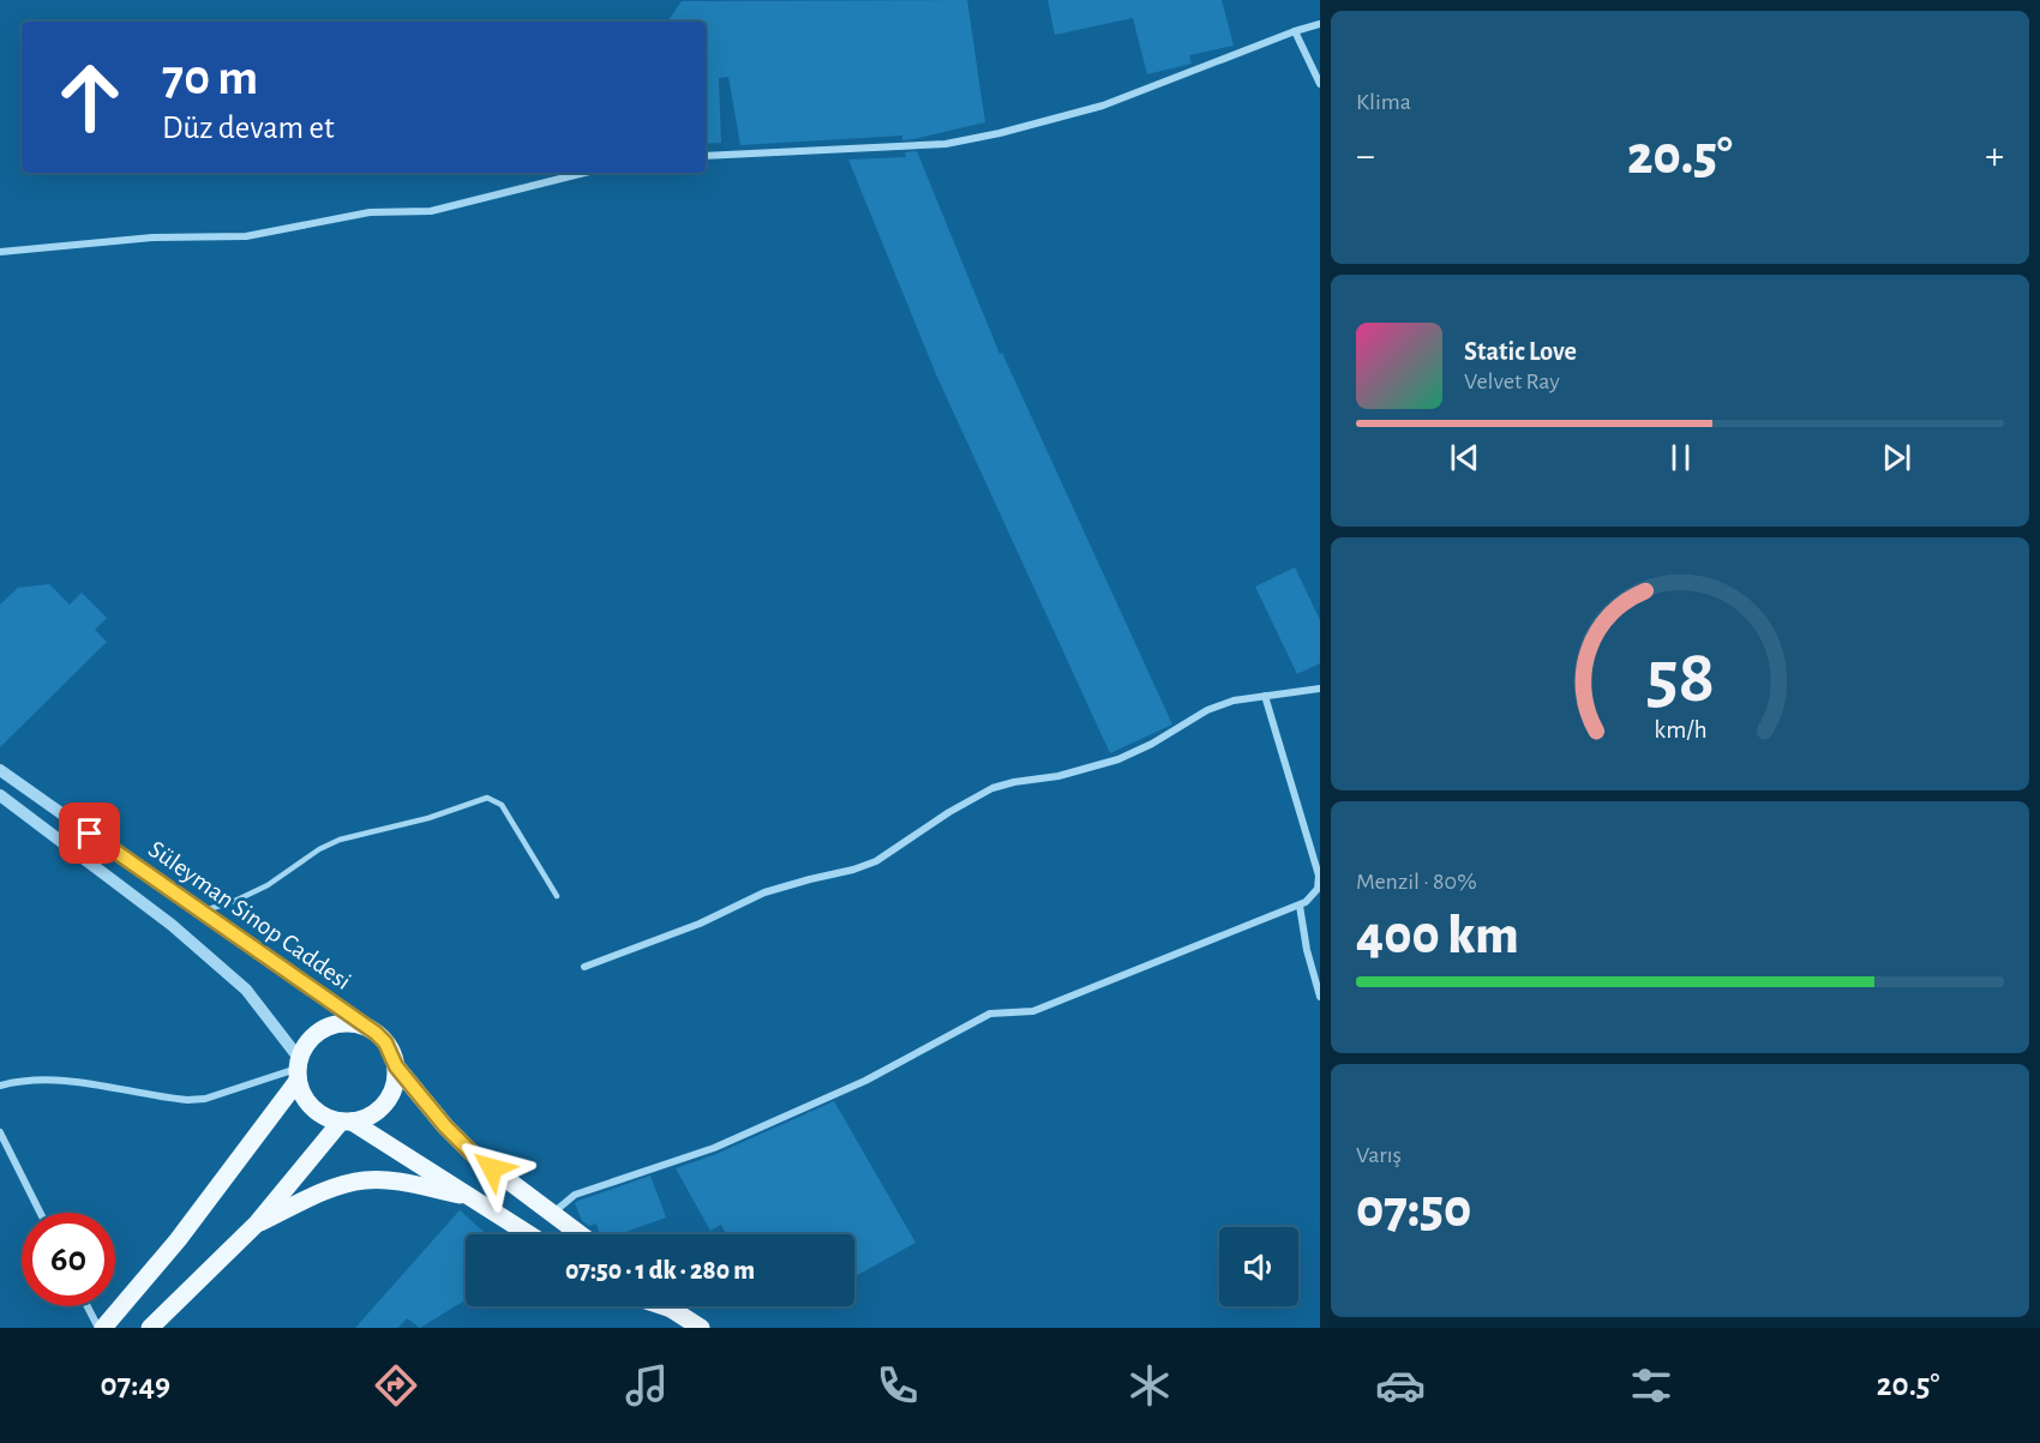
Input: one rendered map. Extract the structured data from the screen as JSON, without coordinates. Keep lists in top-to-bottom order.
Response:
{
  "streets": {
    "street": ["Süleyman Sinop Caddesi"]
  },
  "page": {
    "tile": [
      "Klima",
      ["Menzil · 80%", "400 km"],
      ["Varış", "07:50"]
    ],
    "turn": ["70 m", "Düz devam et"],
    "heat": ["−", "20.5°", "+"],
    "song": ["Static Love", "Velvet Ray"],
    "limit": "60",
    "trip": "07:50 · 1 dk · 280 m",
    "tabs": ["07:49", "20.5°"],
    "gauge": ["58", "km/h"]
  }
}
